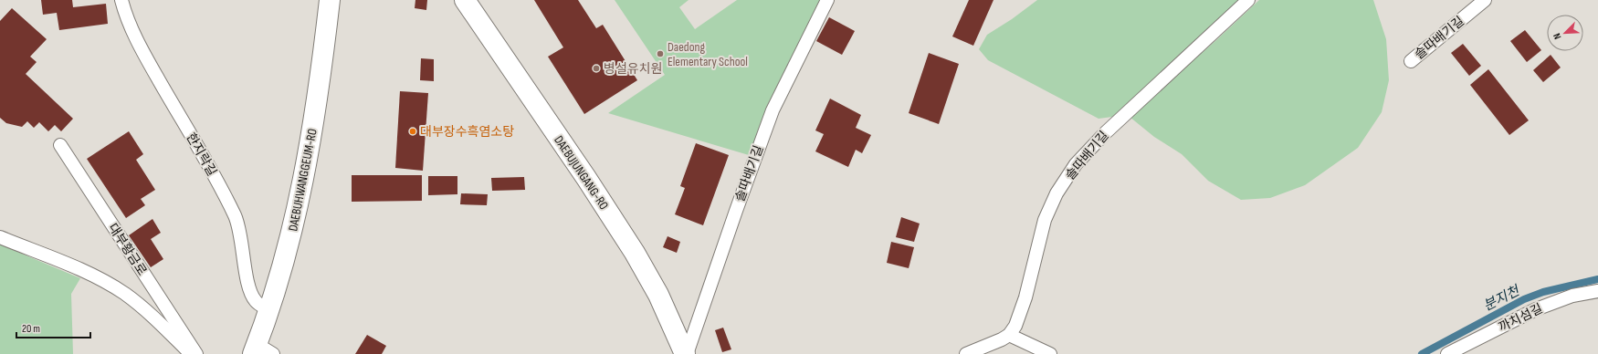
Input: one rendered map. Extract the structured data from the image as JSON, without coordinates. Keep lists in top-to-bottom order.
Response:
{
  "streets": {
    "street": ["DAEBUJUNGANG-RO", "DAEBUHWANGGEUM-RO"],
    "lane": [
      "솔따배기길",
      "한지락길",
      "대부황금로",
      "까치섬길"
    ]
  },
  "crossings": [
    ["솔따배기길", "DAEBUJUNGANG-RO"],
    ["한지락길", "DAEBUHWANGGEUM-RO"]
  ],
  "water": ["분지천"],
  "places": ["Daedong Elementary School", "병설유치원", "대부장수흑염소탕"],
  "scale_bar": "20 m",
  "north": "bottom left"
}
